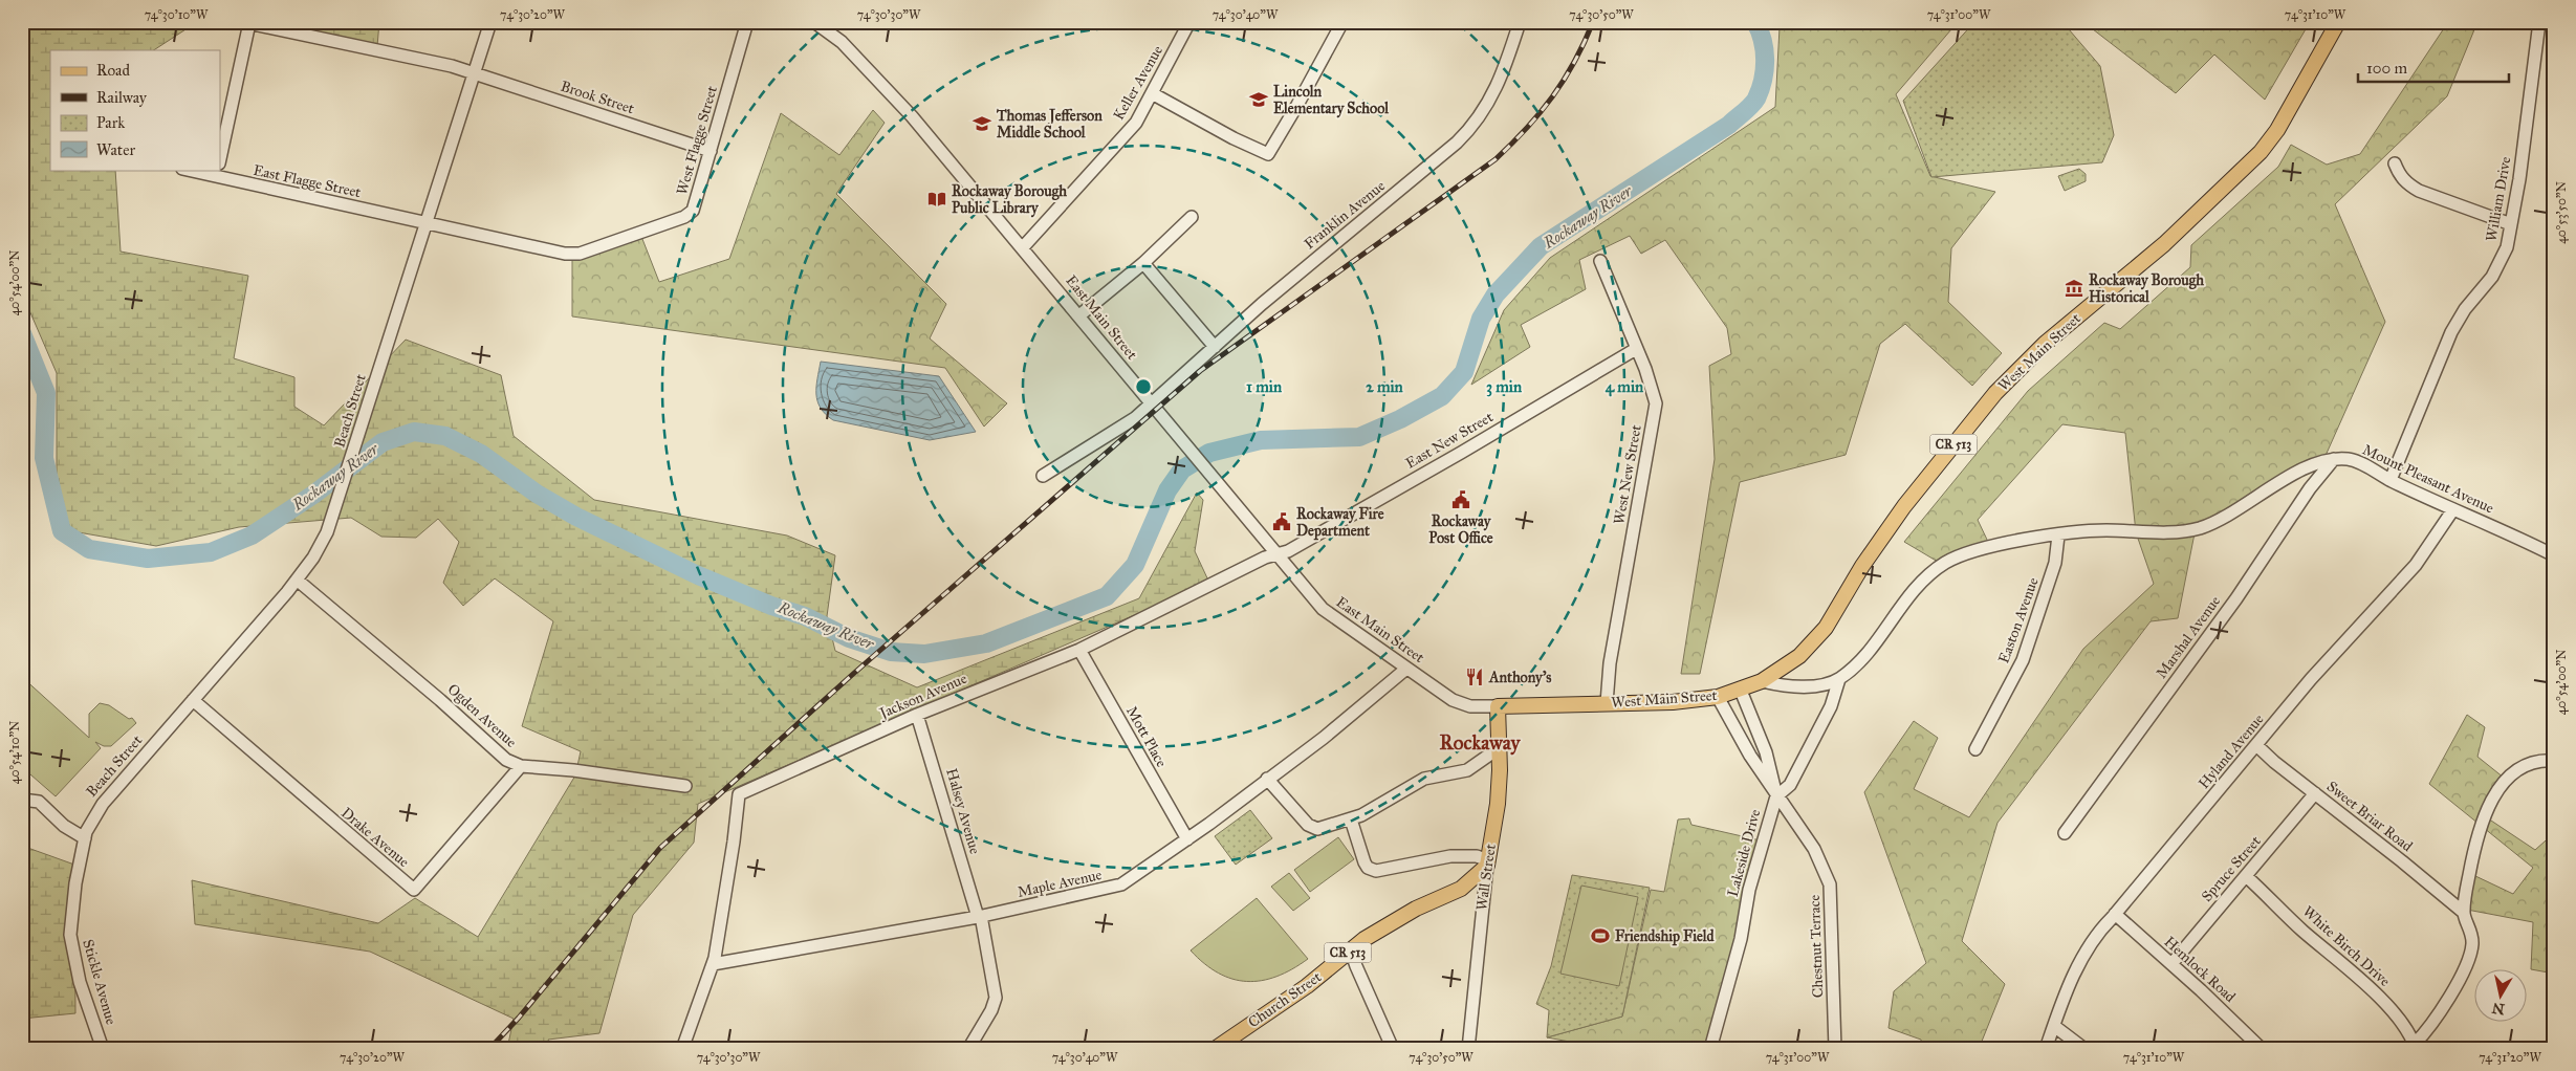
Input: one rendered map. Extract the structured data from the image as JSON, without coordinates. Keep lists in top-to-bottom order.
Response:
{
  "streets": {
    "main road": [
      "West Main Street",
      "CR 513",
      "Wall Street",
      "Church Street"
    ],
    "street": [
      "Keller Avenue",
      "Brook Street",
      "West Flagge Street",
      "East Flagge Street",
      "William Drive",
      "Franklin Avenue",
      "East Main Street",
      "Beach Street",
      "East New Street",
      "West New Street",
      "Mount Pleasant Avenue",
      "Easton Avenue",
      "Marshal Avenue",
      "Jackson Avenue",
      "Ogden Avenue",
      "Mott Place",
      "Hyland Avenue",
      "Halsey Avenue",
      "Sweet Briar Road",
      "Drake Avenue",
      "Lakeside Drive",
      "Spruce Street",
      "Maple Avenue",
      "Chestnut Terrace",
      "White Birch Drive",
      "Hemlock Road",
      "Stickle Avenue"
    ]
  },
  "crossings": [
    ["Keller Avenue", "East Main Street"],
    ["Brook Street", "West Flagge Street"],
    ["Brook Street", "Beach Street"],
    ["West Flagge Street", "East Flagge Street"],
    ["West Flagge Street", "Beach Street"],
    ["East Flagge Street", "Beach Street"],
    ["William Drive", "Mount Pleasant Avenue"],
    ["Franklin Avenue", "East Main Street"],
    ["East Main Street", "West Main Street"],
    ["East Main Street", "East New Street"],
    ["East Main Street", "Jackson Avenue"],
    ["East Main Street", "Wall Street"],
    ["East Main Street", "Maple Avenue"],
    ["West Main Street", "West New Street"],
    ["West Main Street", "Wall Street"],
    ["West Main Street", "Chestnut Terrace"],
    ["Beach Street", "Ogden Avenue"],
    ["Beach Street", "Drake Avenue"],
    ["Beach Street", "Stickle Avenue"],
    ["East New Street", "West New Street"],
    ["East New Street", "Jackson Avenue"],
    ["Mount Pleasant Avenue", "Easton Avenue"],
    ["Mount Pleasant Avenue", "Marshal Avenue"],
    ["Mount Pleasant Avenue", "Hyland Avenue"],
    ["Mount Pleasant Avenue", "Lakeside Drive"],
    ["Jackson Avenue", "Mott Place"],
    ["Jackson Avenue", "Halsey Avenue"],
    ["Jackson Avenue", "Maple Avenue"],
    ["Ogden Avenue", "Drake Avenue"],
    ["Mott Place", "Maple Avenue"],
    ["Hyland Avenue", "Sweet Briar Road"],
    ["Hyland Avenue", "Hemlock Road"],
    ["Halsey Avenue", "Maple Avenue"],
    ["Sweet Briar Road", "Spruce Street"],
    ["Lakeside Drive", "Chestnut Terrace"],
    ["Spruce Street", "White Birch Drive"],
    ["Spruce Street", "Hemlock Road"],
    ["Wall Street", "Church Street"]
  ],
  "districts": ["Rockaway"],
  "water": ["Rockaway River"],
  "places": {
    "school or university": ["Lincoln Elementary School", "Thomas Jefferson Middle School"],
    "library": ["Rockaway Borough Public Library"],
    "museum": ["Rockaway Borough Historical"],
    "public building": ["Rockaway Post Office", "Rockaway Fire Department"],
    "restaurant": ["Anthony's"],
    "sports": ["Friendship Field"]
  },
  "legend": [
    "Road",
    "Railway",
    "Park",
    "Water"
  ],
  "scale_bar": "100 m",
  "north": "bottom",
  "coordinates": [
    "74°30'10\"W",
    "74°30'20\"W",
    "74°30'30\"W",
    "74°30'40\"W",
    "74°30'50\"W",
    "74°31'00\"W",
    "74°31'10\"W",
    "40°53'50\"N",
    "40°54'00\"N",
    "40°54'10\"N",
    "74°31'20\"W"
  ],
  "rings": [
    "1 min",
    "2 min",
    "3 min",
    "4 min"
  ]
}
